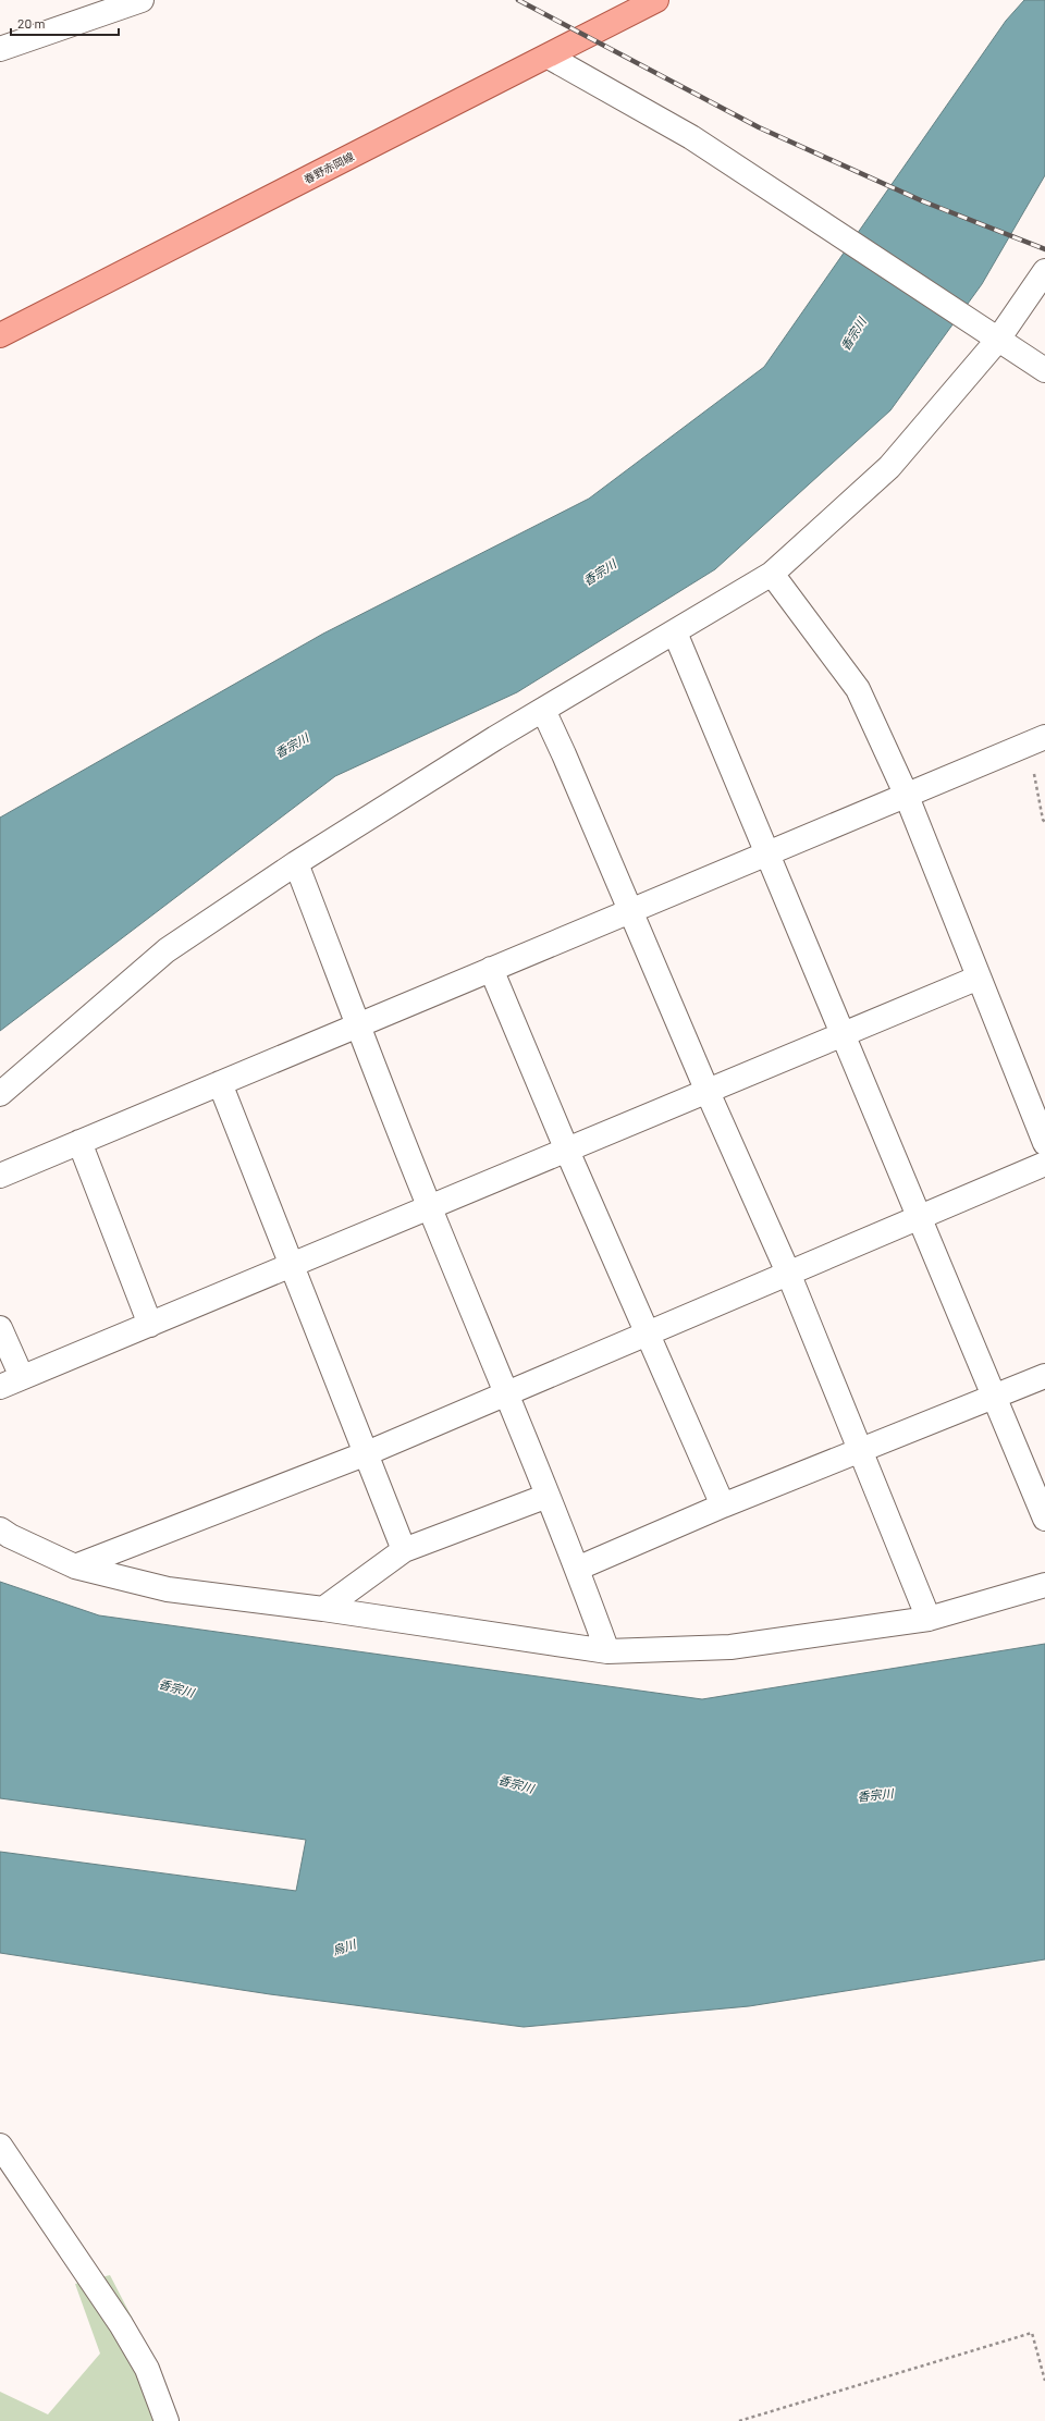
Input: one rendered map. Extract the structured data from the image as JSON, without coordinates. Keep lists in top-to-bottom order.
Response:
{
  "streets": {
    "main road": ["春野赤岡線"]
  },
  "water": ["香宗川", "烏川"],
  "scale_bar": "20 m"
}
